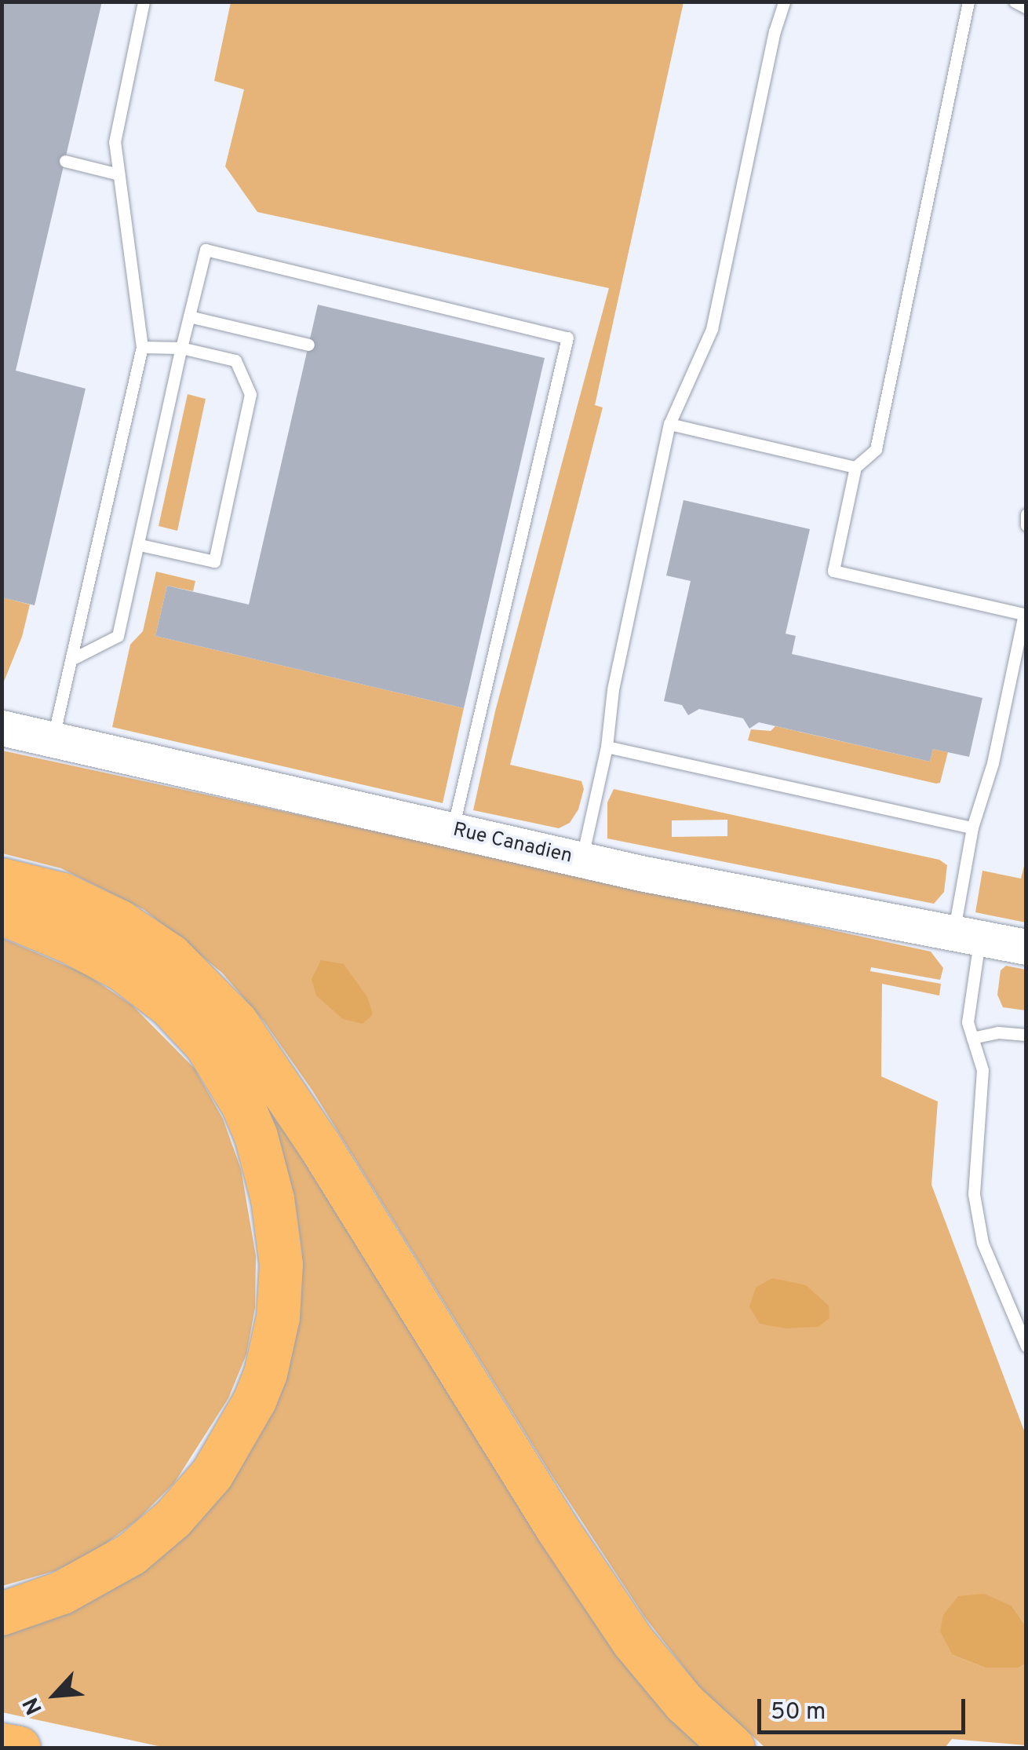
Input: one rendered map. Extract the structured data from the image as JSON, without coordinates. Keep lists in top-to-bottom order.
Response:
{
  "streets": {
    "street": ["Rue Canadien"]
  },
  "scale_bar": "50 m",
  "north": "bottom left"
}
